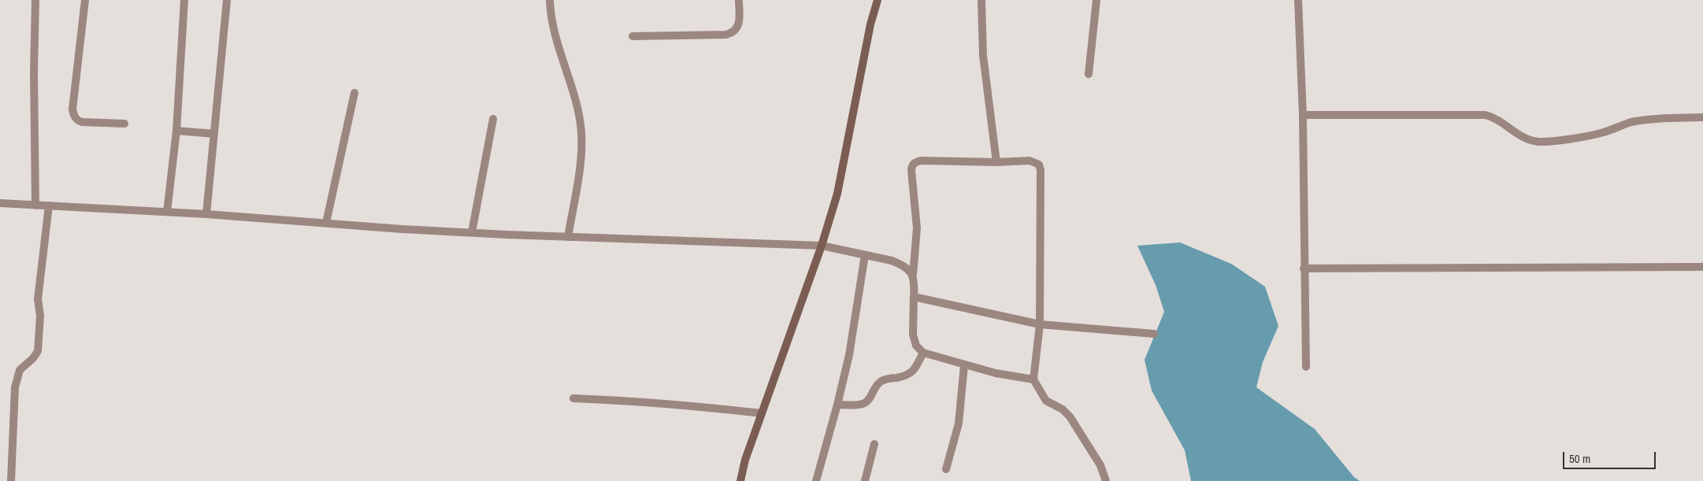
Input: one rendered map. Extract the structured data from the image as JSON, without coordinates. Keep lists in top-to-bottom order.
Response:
{
  "scale_bar": "50 m"
}
